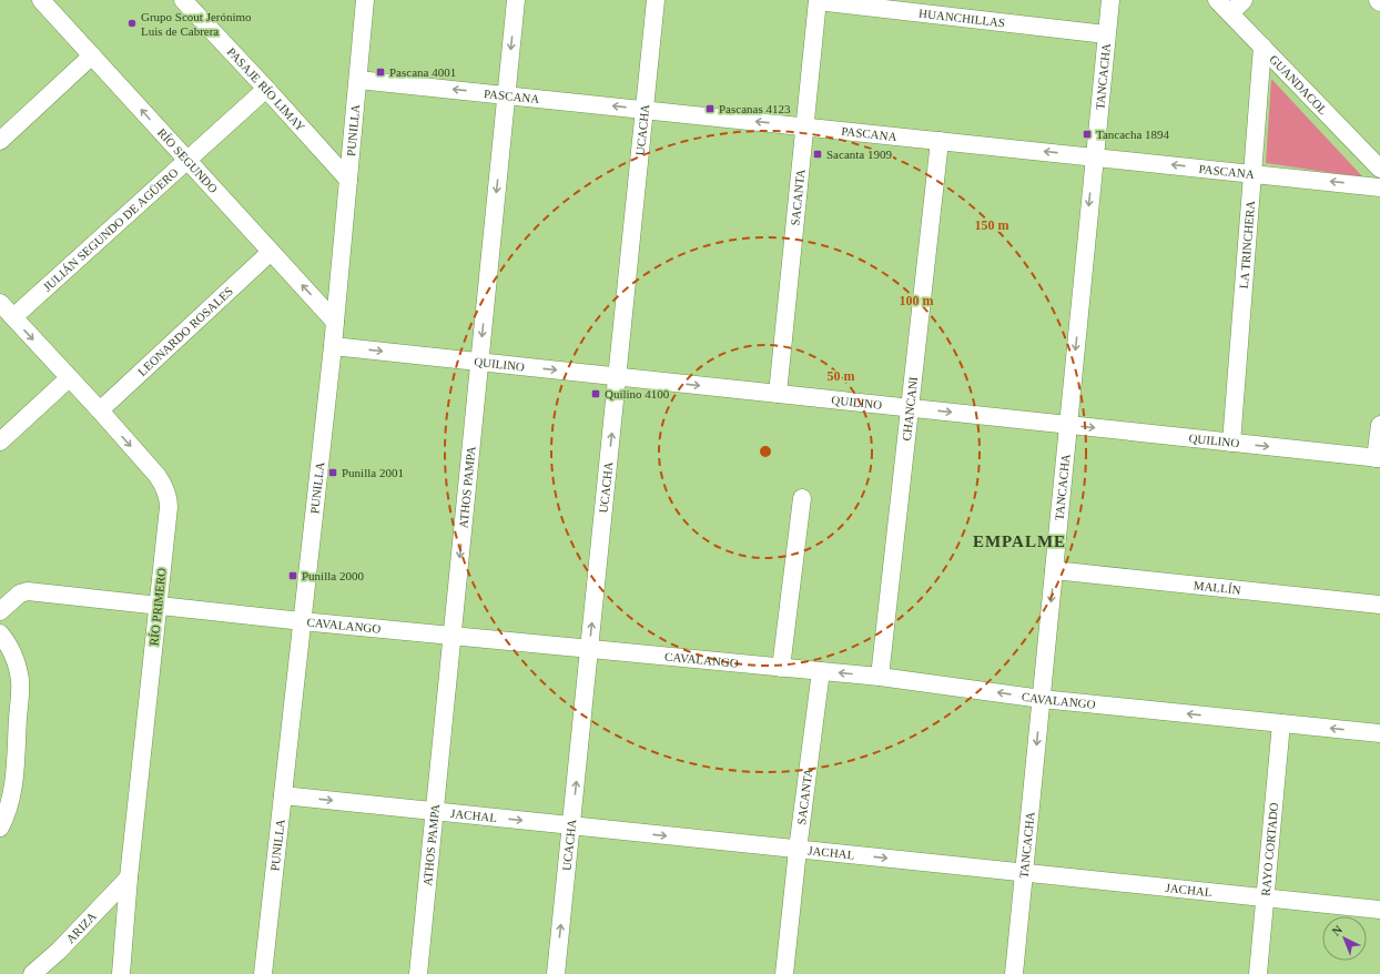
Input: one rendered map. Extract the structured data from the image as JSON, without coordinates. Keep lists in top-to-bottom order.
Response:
{
  "streets": {
    "street": [
      "HUANCHILLAS",
      "TANCACHA",
      "GUANDACOL",
      "PASAJE RÍO LIMAY",
      "PASCANA",
      "PUNILLA",
      "UCACHA",
      "RÍO SEGUNDO",
      "SACANTA",
      "JULIÁN SEGUNDO DE AGÜERO",
      "LA TRINCHERA",
      "LEONARDO ROSALES",
      "QUILINO",
      "CHANCANI",
      "ATHOS PAMPA",
      "MALLÍN",
      "RÍO PRIMERO",
      "CAVALANGO",
      "JACHAL",
      "RAYO CORTADO",
      "ARIZA"
    ]
  },
  "crossings": [
    ["HUANCHILLAS", "TANCACHA"],
    ["HUANCHILLAS", "SACANTA"],
    ["TANCACHA", "PASCANA"],
    ["TANCACHA", "QUILINO"],
    ["TANCACHA", "MALLÍN"],
    ["TANCACHA", "CAVALANGO"],
    ["TANCACHA", "JACHAL"],
    ["GUANDACOL", "LA TRINCHERA"],
    ["PASAJE RÍO LIMAY", "PUNILLA"],
    ["PASAJE RÍO LIMAY", "JULIÁN SEGUNDO DE AGÜERO"],
    ["PASCANA", "PUNILLA"],
    ["PASCANA", "UCACHA"],
    ["PASCANA", "SACANTA"],
    ["PASCANA", "LA TRINCHERA"],
    ["PASCANA", "CHANCANI"],
    ["PASCANA", "ATHOS PAMPA"],
    ["PUNILLA", "RÍO SEGUNDO"],
    ["PUNILLA", "QUILINO"],
    ["PUNILLA", "CAVALANGO"],
    ["PUNILLA", "JACHAL"],
    ["UCACHA", "QUILINO"],
    ["UCACHA", "CAVALANGO"],
    ["UCACHA", "JACHAL"],
    ["RÍO SEGUNDO", "JULIÁN SEGUNDO DE AGÜERO"],
    ["RÍO SEGUNDO", "LEONARDO ROSALES"],
    ["SACANTA", "QUILINO"],
    ["SACANTA", "CAVALANGO"],
    ["SACANTA", "JACHAL"],
    ["JULIÁN SEGUNDO DE AGÜERO", "RÍO PRIMERO"],
    ["LA TRINCHERA", "QUILINO"],
    ["LEONARDO ROSALES", "RÍO PRIMERO"],
    ["QUILINO", "CHANCANI"],
    ["QUILINO", "ATHOS PAMPA"],
    ["CHANCANI", "CAVALANGO"],
    ["ATHOS PAMPA", "CAVALANGO"],
    ["ATHOS PAMPA", "JACHAL"],
    ["RÍO PRIMERO", "CAVALANGO"],
    ["RÍO PRIMERO", "ARIZA"],
    ["CAVALANGO", "RAYO CORTADO"],
    ["JACHAL", "RAYO CORTADO"]
  ],
  "one_way": [
    "TANCACHA",
    "PASCANA",
    "UCACHA",
    "RÍO SEGUNDO",
    "QUILINO",
    "ATHOS PAMPA",
    "RÍO PRIMERO",
    "CAVALANGO",
    "JACHAL"
  ],
  "districts": ["EMPALME"],
  "places": {
    "other": ["Grupo Scout Jerónimo Luis de Cabrera"],
    "transit": [
      "Pascana 4001",
      "Pascanas 4123",
      "Tancacha 1894",
      "Sacanta 1909",
      "Quilino 4100",
      "Punilla 2001",
      "Punilla 2000"
    ]
  },
  "north": "top left",
  "rings": ["150 m", "100 m", "50 m"]
}
